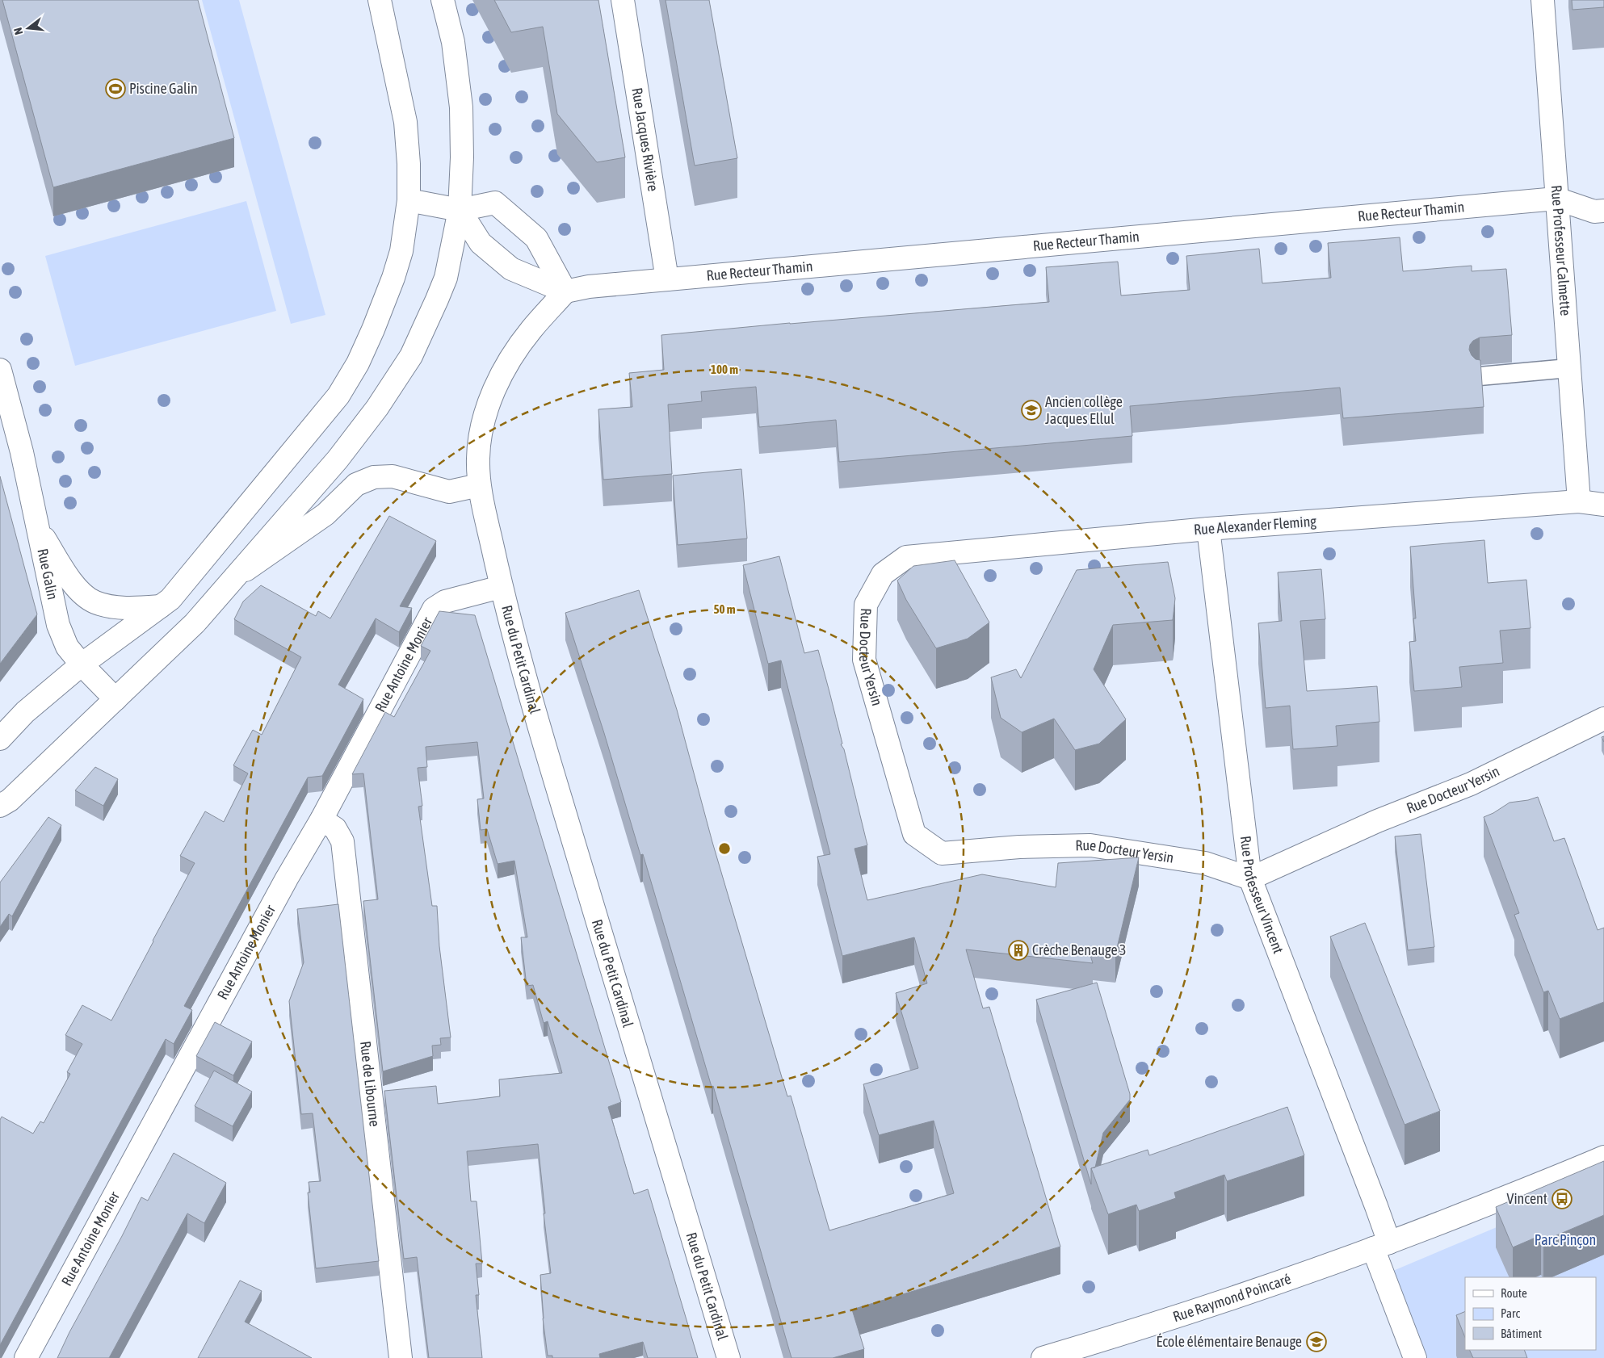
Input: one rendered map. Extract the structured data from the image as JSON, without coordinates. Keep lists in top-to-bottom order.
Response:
{
  "streets": {
    "street": [
      "Rue Jacques Rivière",
      "Rue Recteur Thamin",
      "Rue Professeur Calmette",
      "Rue Alexander Fleming",
      "Rue Galin",
      "Rue Docteur Yersin",
      "Rue du Petit Cardinal",
      "Rue Antoine Monier",
      "Rue Professeur Vincent",
      "Rue de Libourne",
      "Rue Raymond Poincaré"
    ]
  },
  "crossings": [
    ["Rue Jacques Rivière", "Rue Recteur Thamin"],
    ["Rue Recteur Thamin", "Rue Professeur Calmette"],
    ["Rue Recteur Thamin", "Rue du Petit Cardinal"],
    ["Rue Professeur Calmette", "Rue Alexander Fleming"],
    ["Rue Alexander Fleming", "Rue Docteur Yersin"],
    ["Rue Alexander Fleming", "Rue Professeur Vincent"],
    ["Rue Docteur Yersin", "Rue Professeur Vincent"],
    ["Rue du Petit Cardinal", "Rue Antoine Monier"],
    ["Rue Antoine Monier", "Rue de Libourne"],
    ["Rue Professeur Vincent", "Rue Raymond Poincaré"]
  ],
  "parks": ["Parc Pinçon"],
  "places": {
    "sports": ["Piscine Galin"],
    "school or university": ["Ancien collège Jacques Ellul", "École élémentaire Benauge"],
    "building": ["Crèche Benauge 3"],
    "bus stop": ["Vincent"]
  },
  "legend": ["Route", "Parc", "Bâtiment"],
  "north": "left",
  "rings": ["100 m", "50 m"]
}
